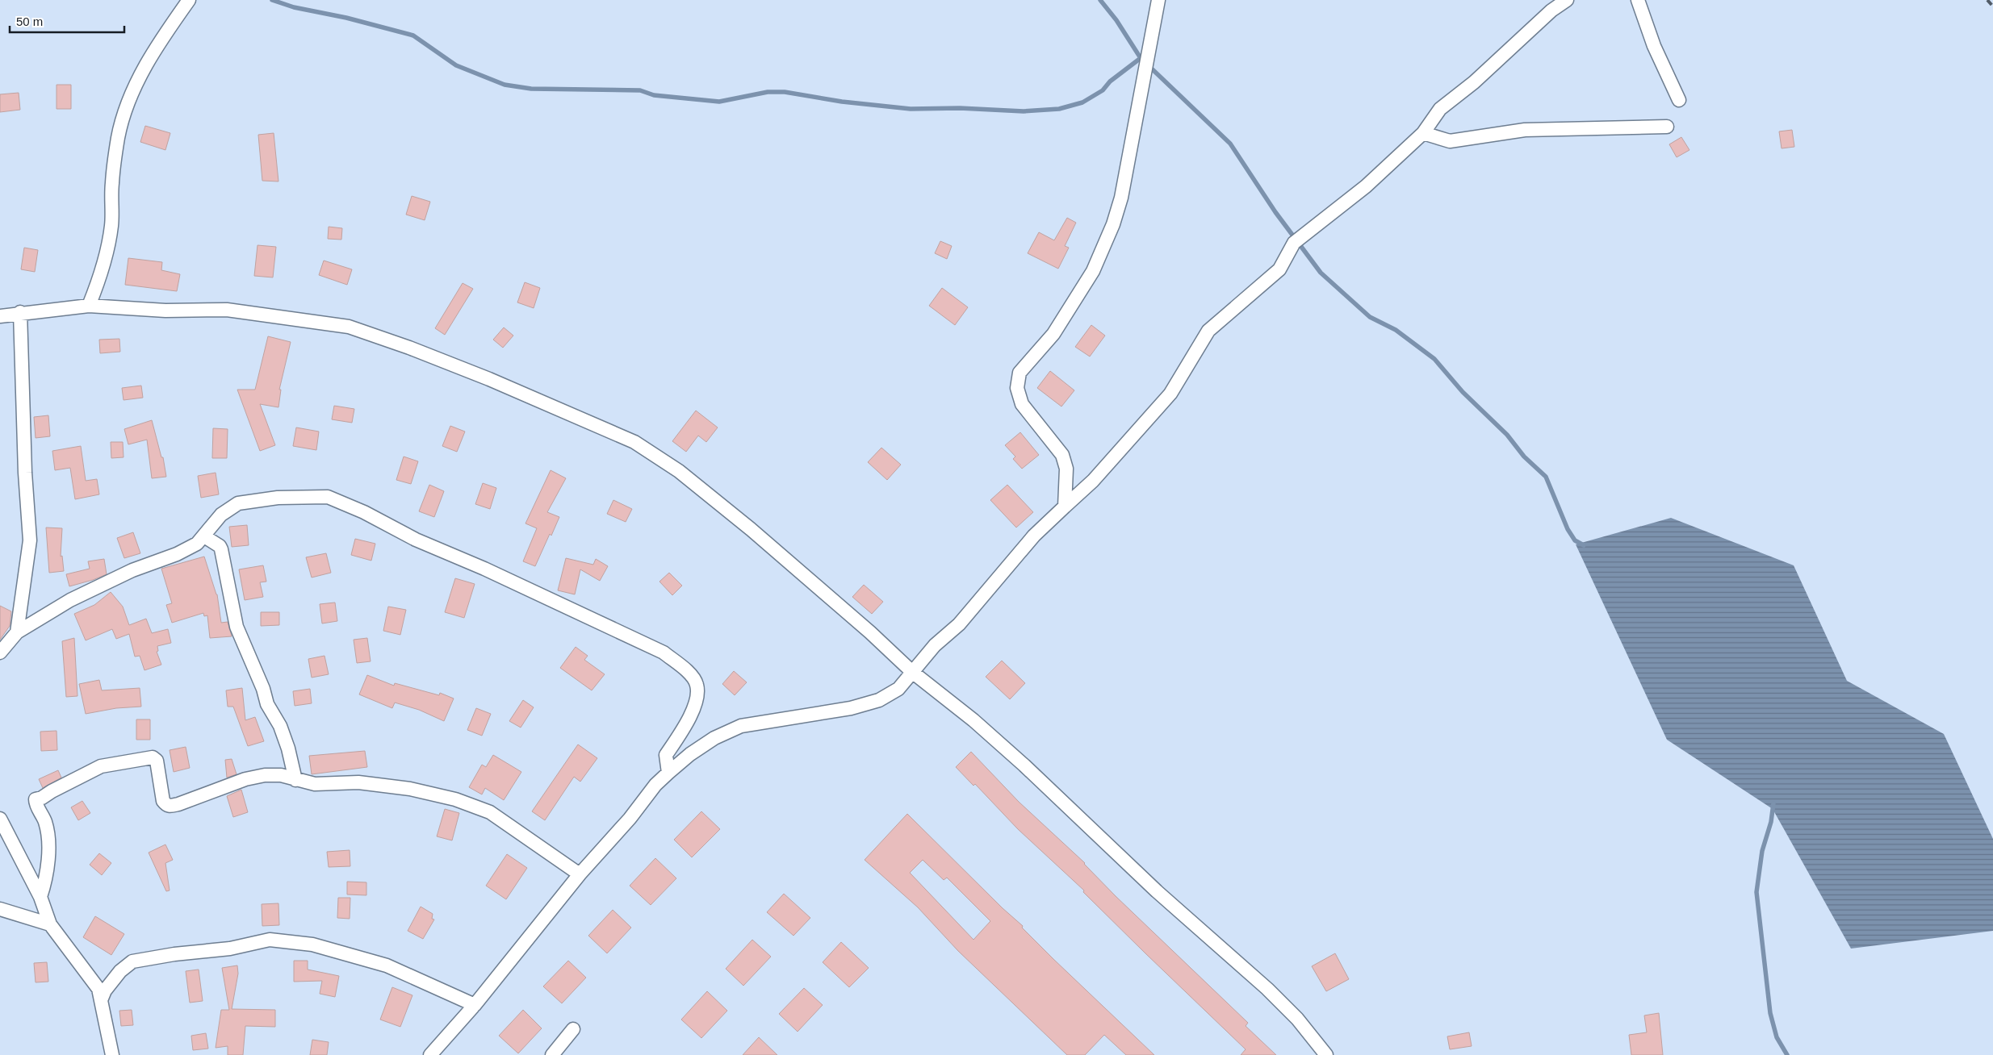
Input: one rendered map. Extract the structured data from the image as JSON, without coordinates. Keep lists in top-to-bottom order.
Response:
{
  "scale_bar": "50 m"
}
